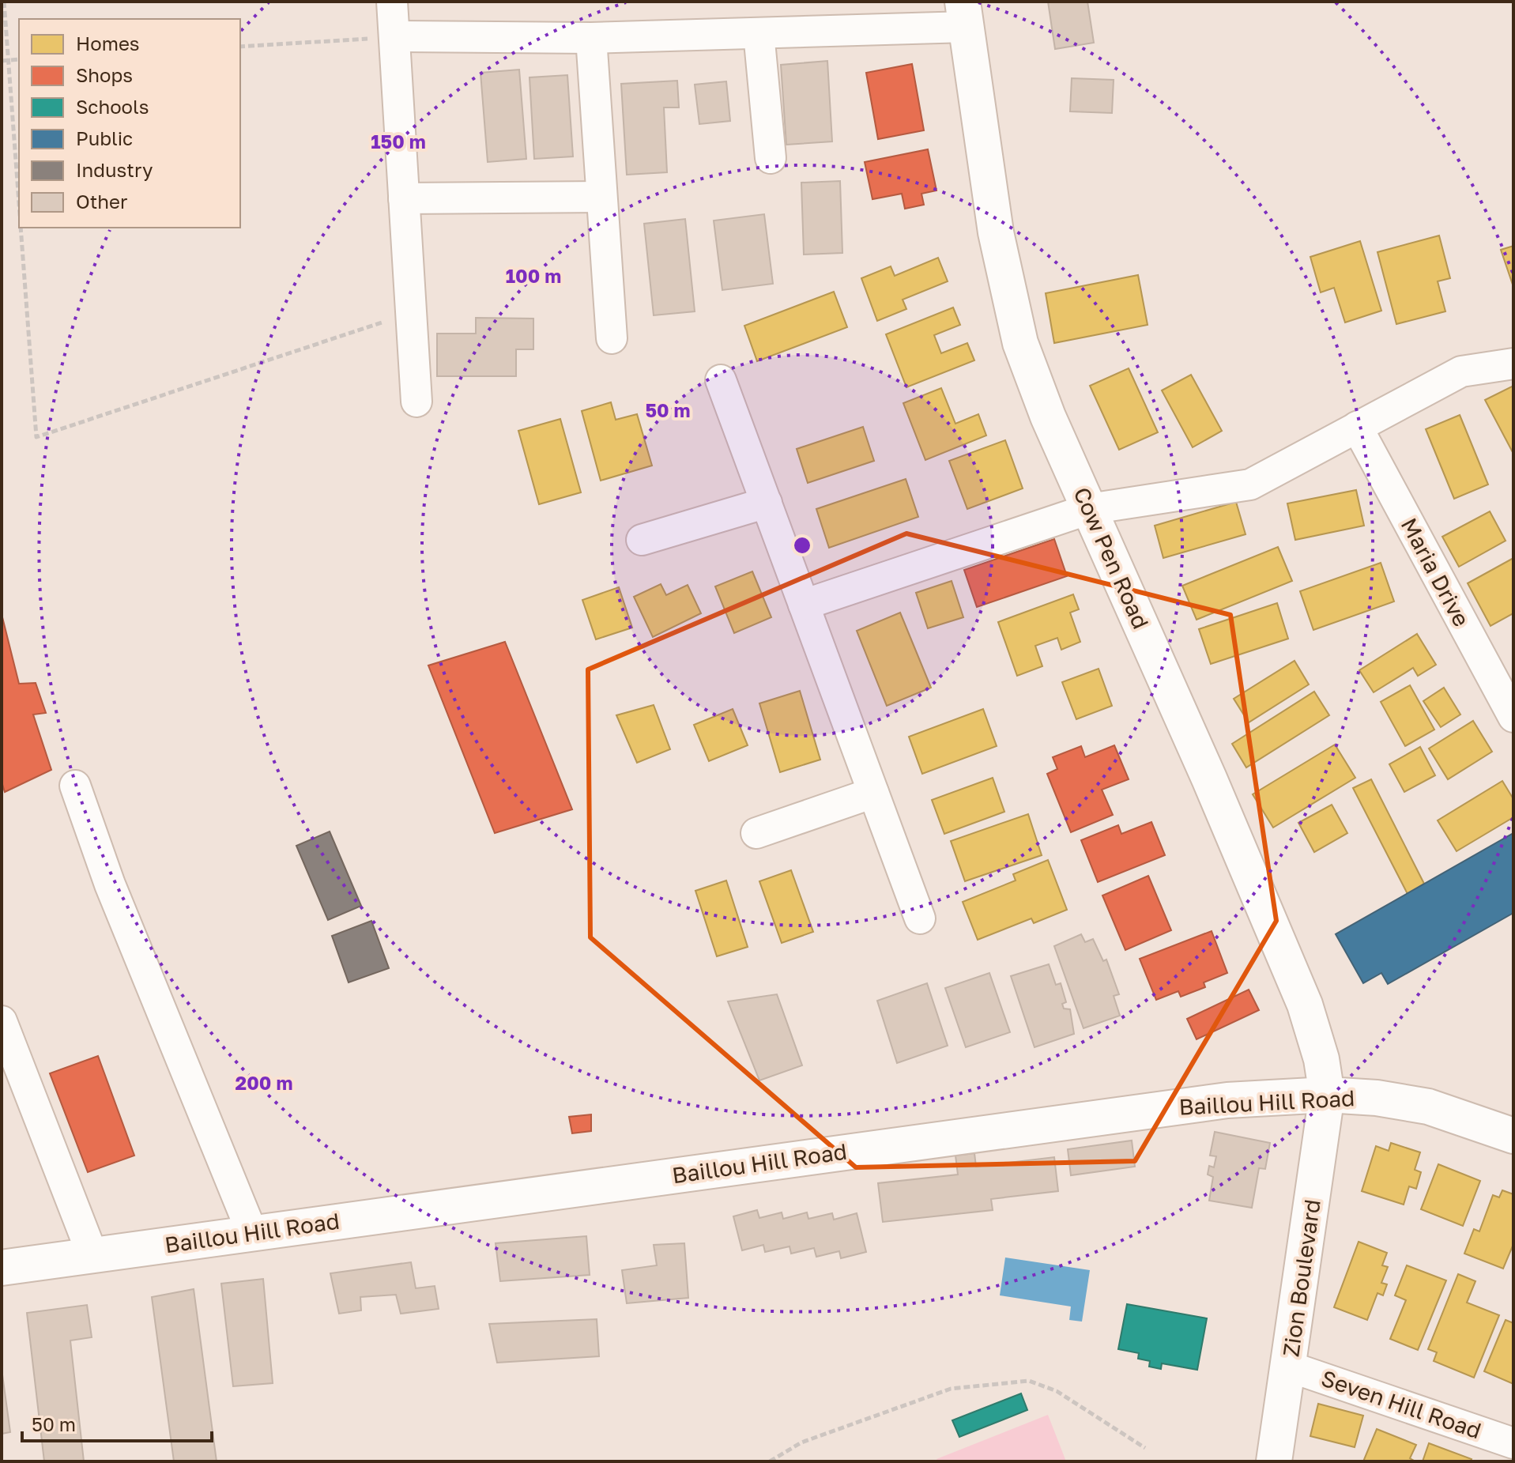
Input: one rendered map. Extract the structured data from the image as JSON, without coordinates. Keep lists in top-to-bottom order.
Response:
{
  "streets": {
    "main road": ["Cow Pen Road", "Baillou Hill Road", "Zion Boulevard"],
    "street": ["Maria Drive", "Seven Hill Road"]
  },
  "crossings": [
    ["Cow Pen Road", "Baillou Hill Road"],
    ["Cow Pen Road", "Zion Boulevard"],
    ["Baillou Hill Road", "Zion Boulevard"],
    ["Zion Boulevard", "Seven Hill Road"]
  ],
  "legend": [
    "Homes",
    "Shops",
    "Schools",
    "Public",
    "Industry",
    "Other"
  ],
  "scale_bar": "50 m",
  "rings": [
    "150 m",
    "100 m",
    "50 m",
    "200 m"
  ]
}
